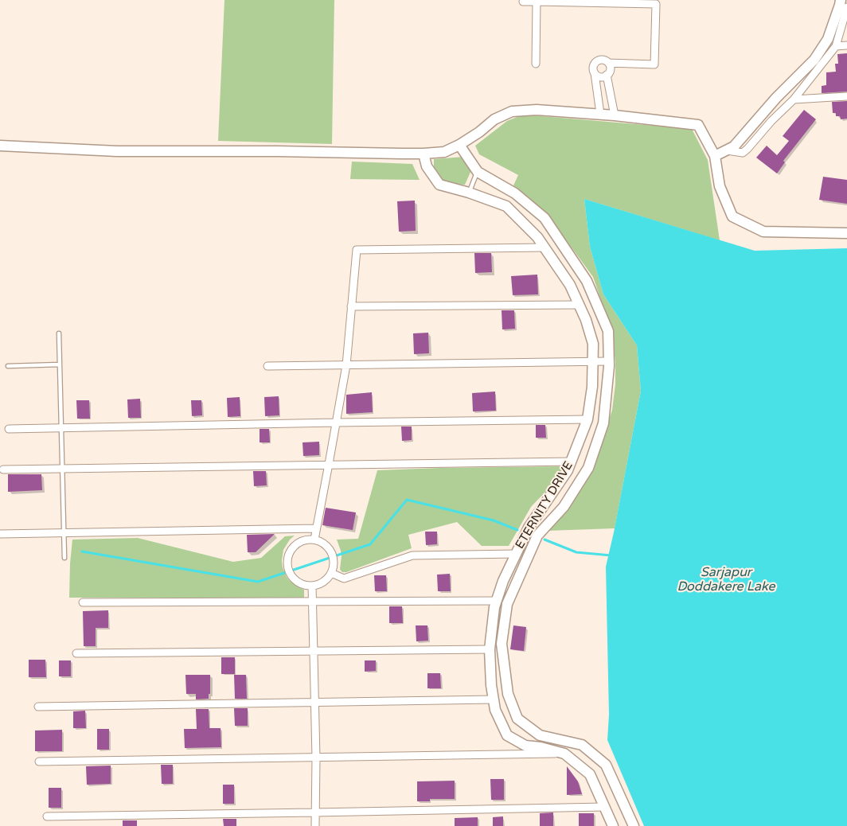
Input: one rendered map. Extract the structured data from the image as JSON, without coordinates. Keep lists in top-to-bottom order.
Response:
{
  "streets": {
    "street": ["ETERNITY DRIVE"]
  },
  "water": ["Sarjapur Doddakere Lake"]
}
